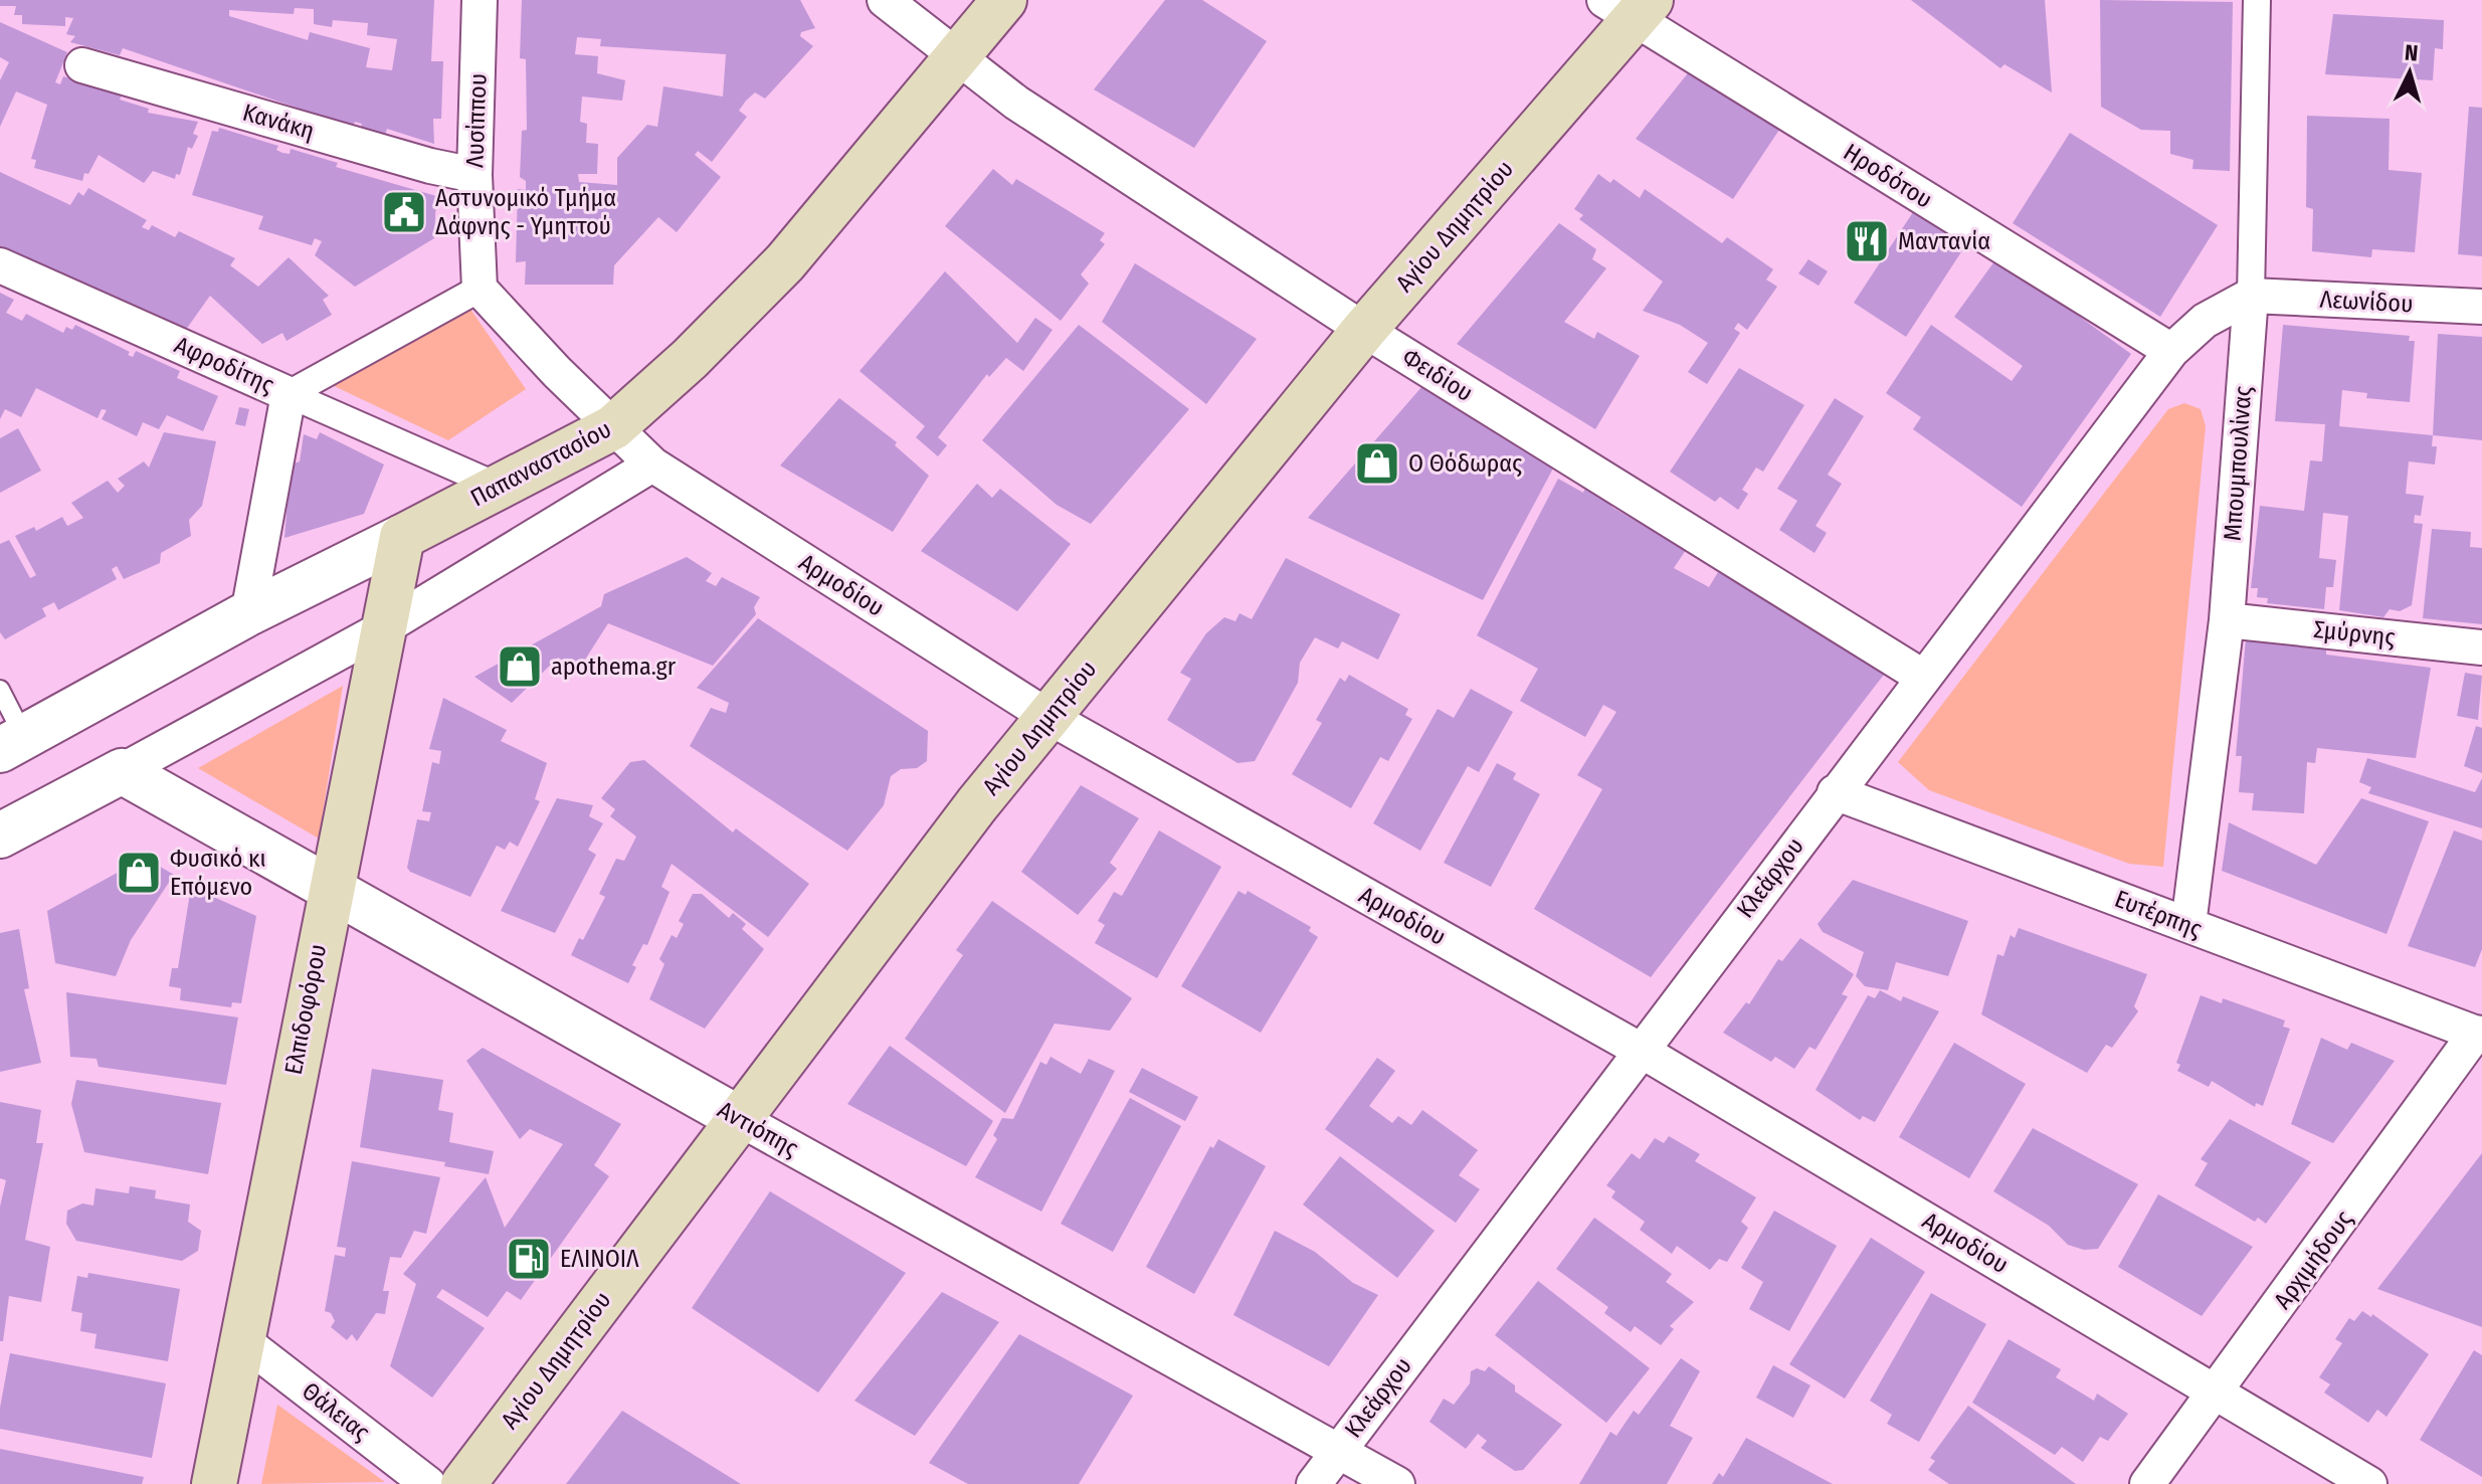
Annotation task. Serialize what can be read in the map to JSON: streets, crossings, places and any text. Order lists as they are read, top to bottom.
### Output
{
  "streets": {
    "main road": ["Αγίου Δημητρίου", "Παπαναστασίου", "Ελπιδοφόρου"],
    "street": [
      "Λυσίππου",
      "Κανάκη",
      "Ηροδότου",
      "Λεωνίδου",
      "Αφροδίτης",
      "Φειδίου",
      "Μπουμπουλίνας",
      "Αρμοδίου",
      "Σμύρνης",
      "Κλεάρχου",
      "Ευτέρπης",
      "Αντιόπης",
      "Αρχιμήδους",
      "Θάλειας"
    ]
  },
  "crossings": [
    ["Λυσίππου", "Κανάκη"],
    ["Λυσίππου", "Αρμοδίου"],
    ["Ηροδότου", "Αγίου Δημητρίου"],
    ["Ηροδότου", "Κλεάρχου"],
    ["Αγίου Δημητρίου", "Φειδίου"],
    ["Αγίου Δημητρίου", "Αρμοδίου"],
    ["Αγίου Δημητρίου", "Αντιόπης"],
    ["Λεωνίδου", "Μπουμπουλίνας"],
    ["Λεωνίδου", "Κλεάρχου"],
    ["Αφροδίτης", "Παπαναστασίου"],
    ["Φειδίου", "Παπαναστασίου"],
    ["Φειδίου", "Κλεάρχου"],
    ["Παπαναστασίου", "Αρμοδίου"],
    ["Παπαναστασίου", "Ελπιδοφόρου"],
    ["Μπουμπουλίνας", "Σμύρνης"],
    ["Μπουμπουλίνας", "Κλεάρχου"],
    ["Μπουμπουλίνας", "Ευτέρπης"],
    ["Αρμοδίου", "Κλεάρχου"],
    ["Αρμοδίου", "Αρχιμήδους"],
    ["Κλεάρχου", "Ευτέρπης"],
    ["Κλεάρχου", "Αντιόπης"],
    ["Ευτέρπης", "Αρχιμήδους"],
    ["Ελπιδοφόρου", "Αντιόπης"],
    ["Ελπιδοφόρου", "Θάλειας"]
  ],
  "places": {
    "public building": ["Αστυνομικό Τμήμα Δάφνης - Υμηττού"],
    "restaurant": ["Μαντανία"],
    "shop": ["Ο Θόδωρας", "apothema.gr", "Φυσικό κι Επόμενο"],
    "fuel station": ["ΕΛΙΝΟΙΛ"]
  },
  "north": "top"
}
